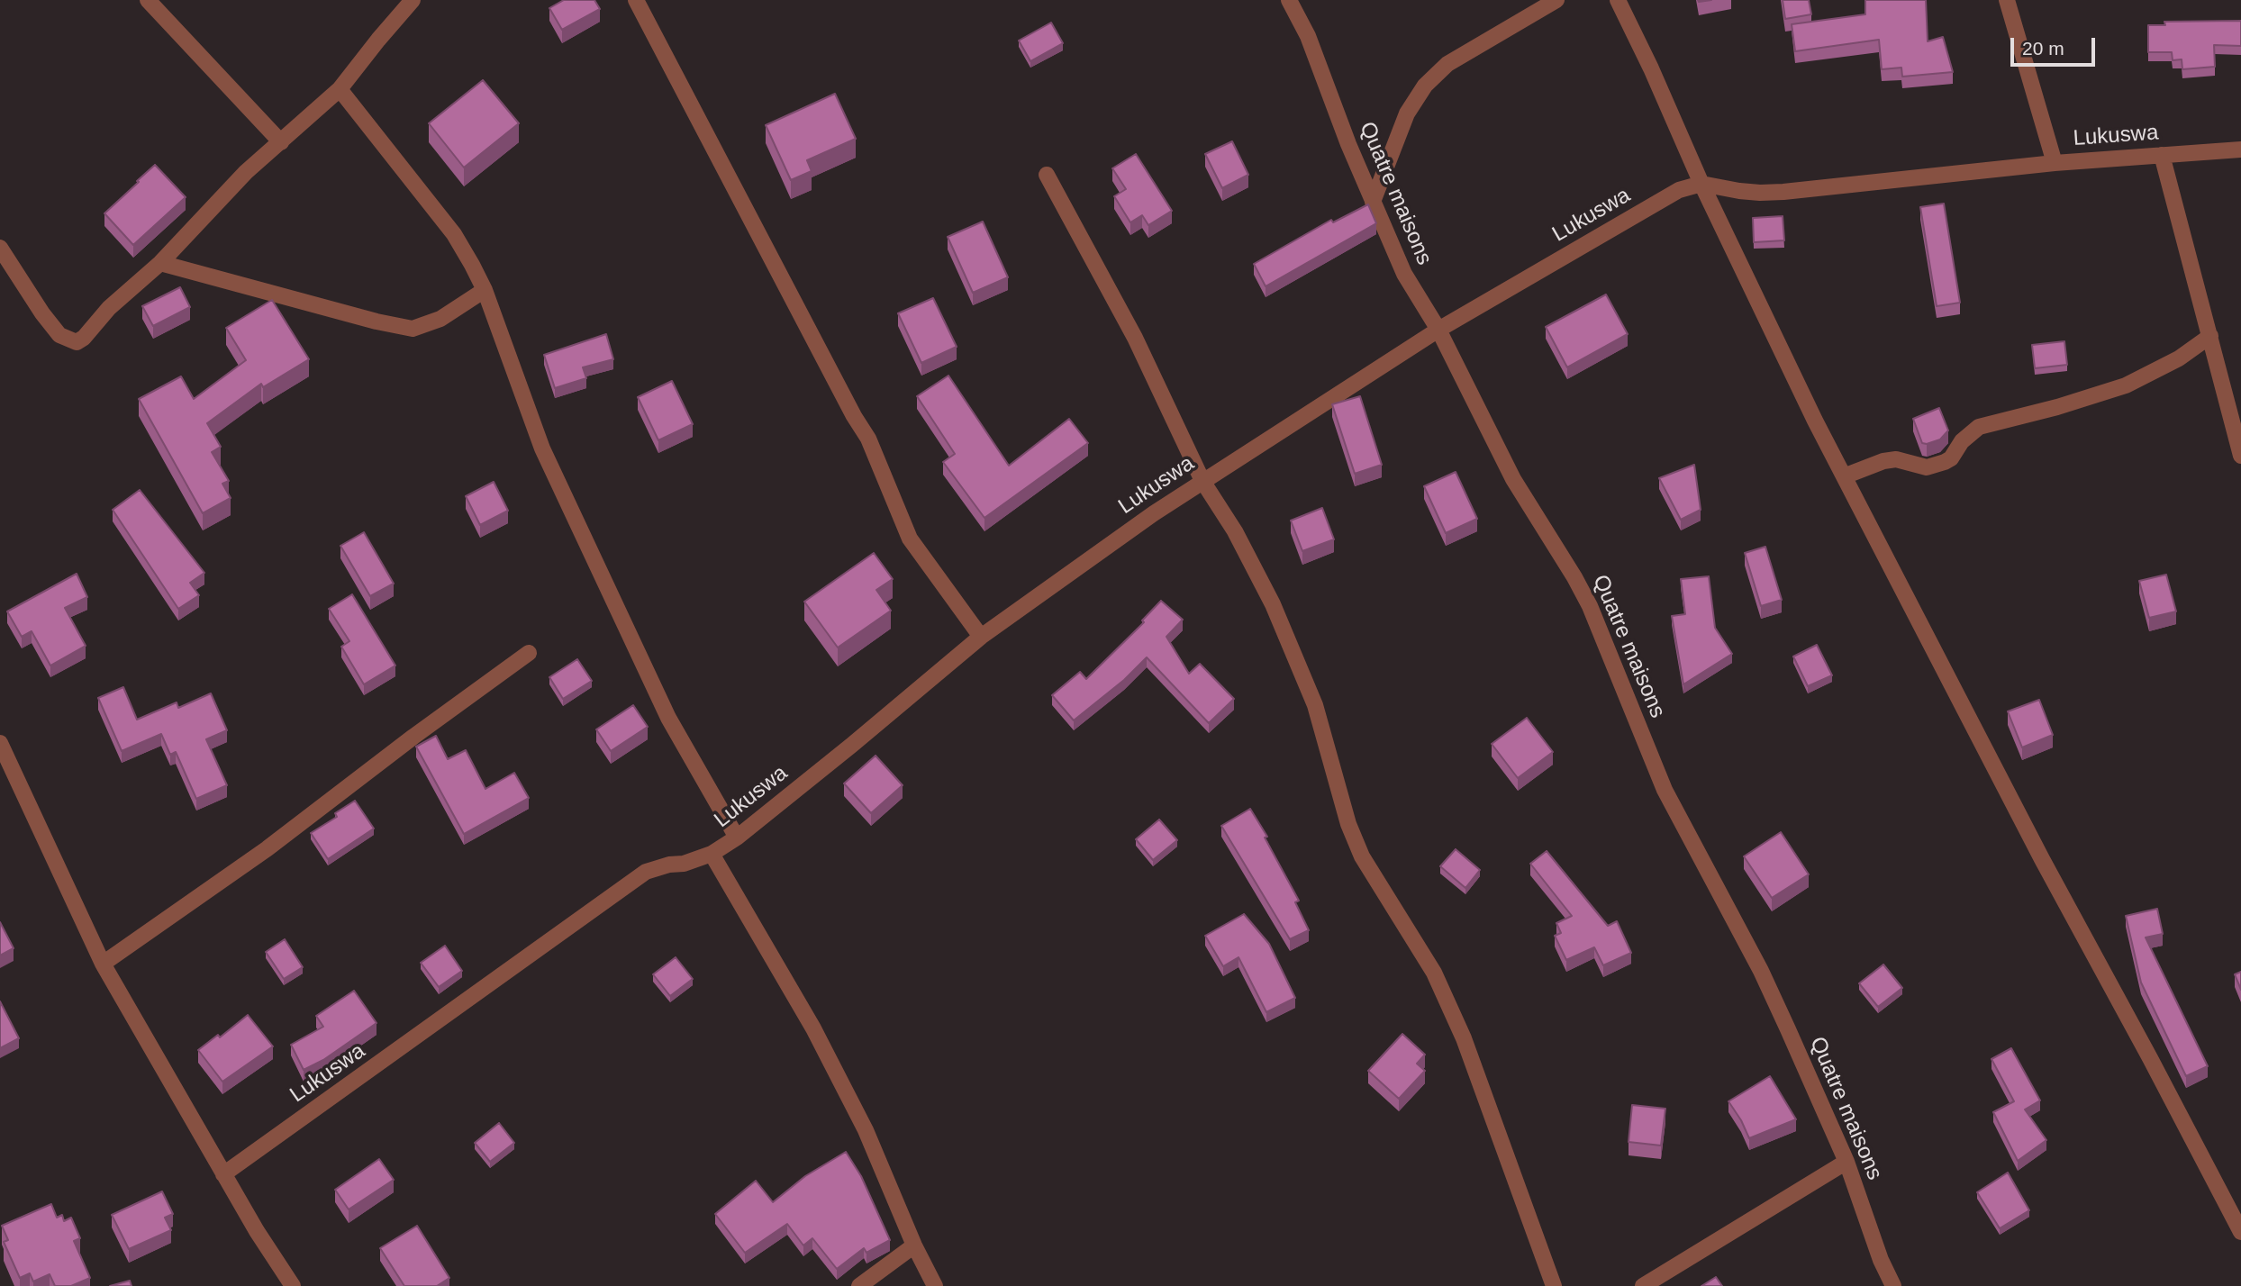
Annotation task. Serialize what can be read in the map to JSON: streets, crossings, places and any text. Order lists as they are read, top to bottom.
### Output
{
  "streets": {
    "street": ["Lukuswa", "Quatre maisons"]
  },
  "crossings": [
    ["Lukuswa", "Quatre maisons"]
  ],
  "scale_bar": "20 m"
}
